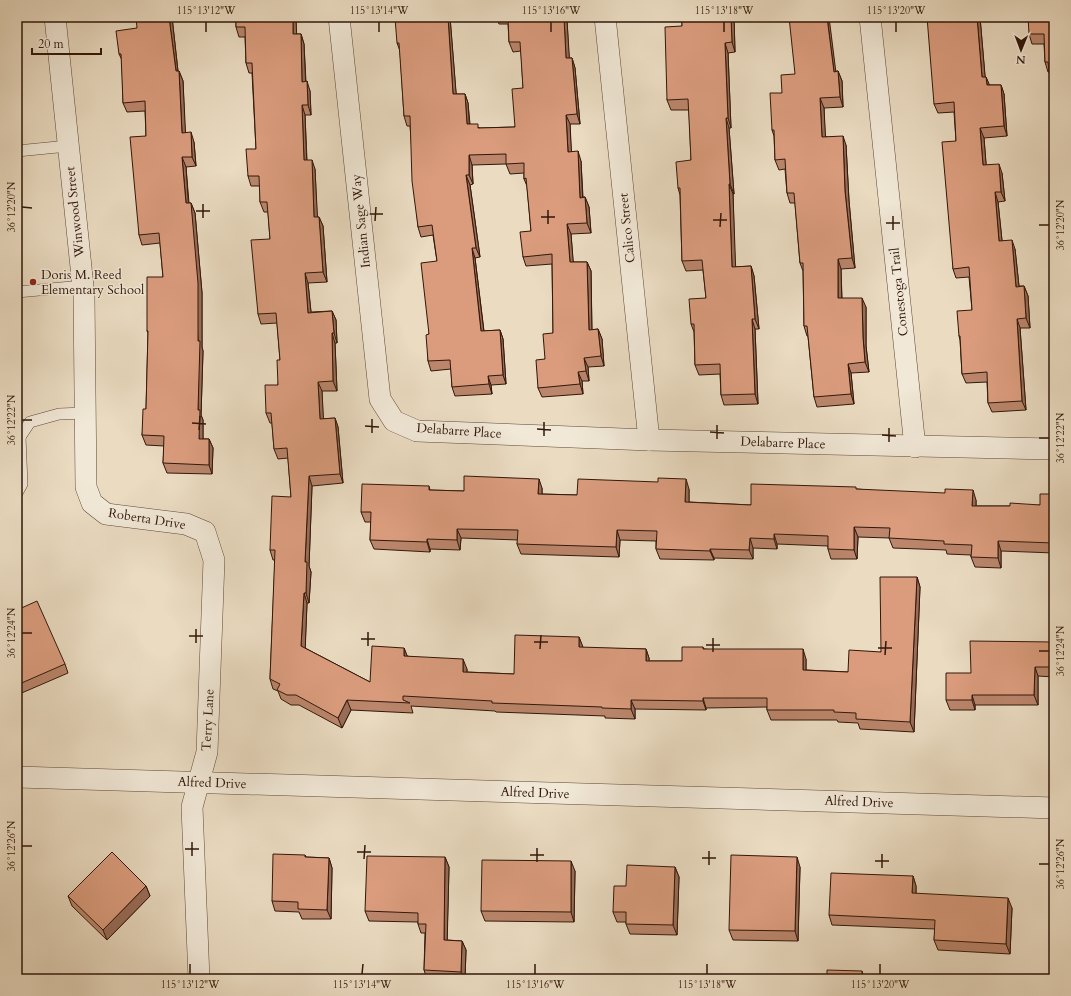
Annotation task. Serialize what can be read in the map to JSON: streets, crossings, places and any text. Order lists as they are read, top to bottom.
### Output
{
  "streets": {
    "street": [
      "Winwood Street",
      "Indian Sage Way",
      "Calico Street",
      "Conestoga Trail",
      "Delabarre Place",
      "Roberta Drive",
      "Terry Lane",
      "Alfred Drive"
    ]
  },
  "crossings": [
    ["Winwood Street", "Roberta Drive"],
    ["Indian Sage Way", "Delabarre Place"],
    ["Calico Street", "Delabarre Place"],
    ["Conestoga Trail", "Delabarre Place"],
    ["Roberta Drive", "Terry Lane"],
    ["Terry Lane", "Alfred Drive"]
  ],
  "places": ["Doris M. Reed Elementary School"],
  "scale_bar": "20 m",
  "north": "bottom",
  "coordinates": [
    "115°13'12\"W",
    "115°13'14\"W",
    "115°13'16\"W",
    "115°13'18\"W",
    "115°13'20\"W",
    "36°12'20\"N",
    "36°12'22\"N",
    "36°12'24\"N",
    "36°12'26\"N"
  ]
}
